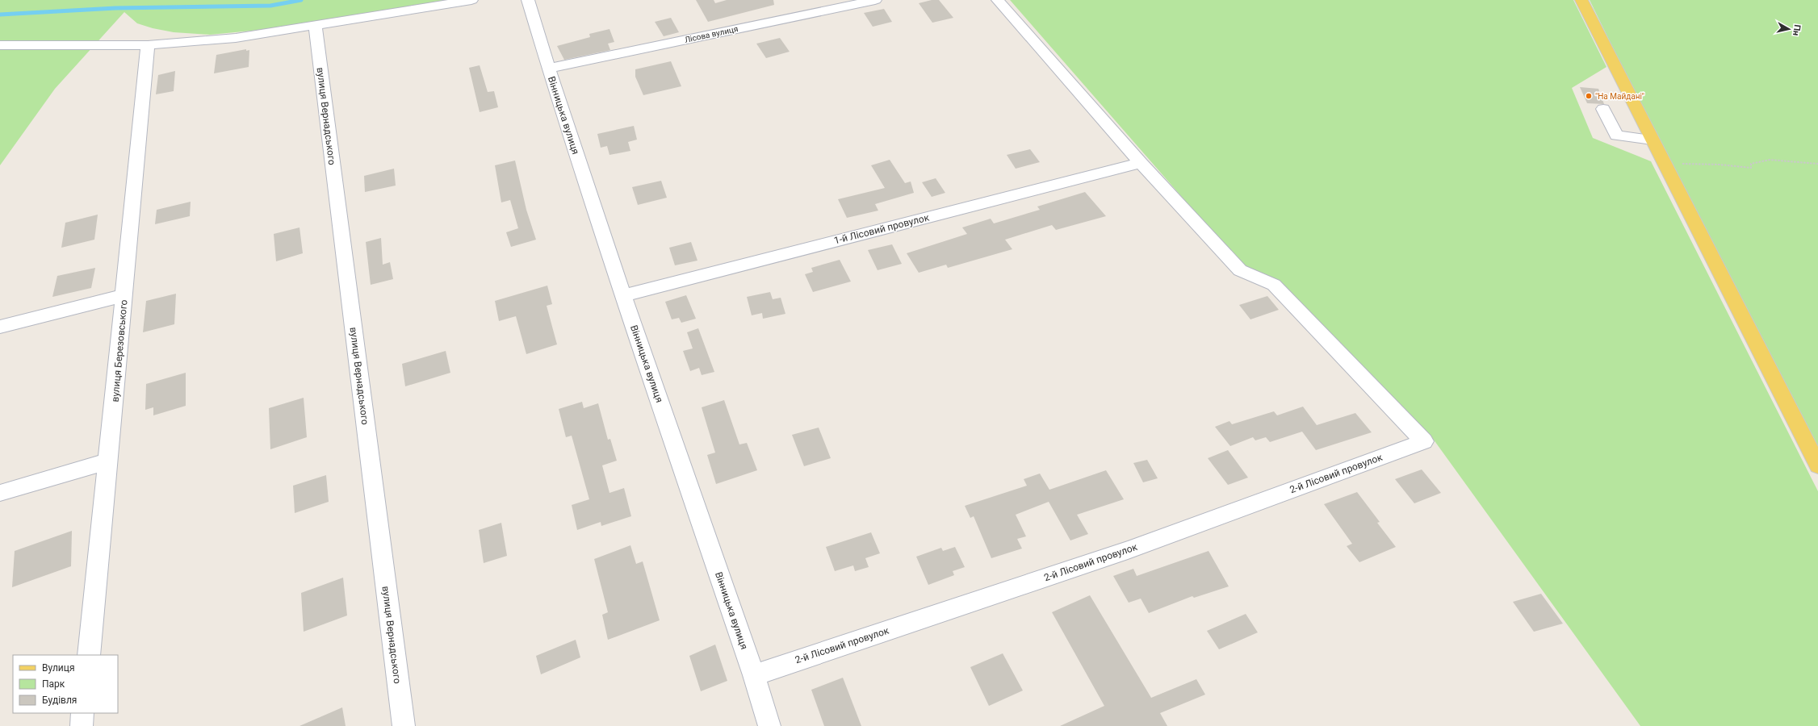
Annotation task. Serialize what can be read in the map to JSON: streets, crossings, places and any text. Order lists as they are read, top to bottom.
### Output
{
  "streets": {
    "street": [
      "Лісова вулиця",
      "Вінницька вулиця",
      "вулиця Вернадського",
      "1-й Лісовий провулок",
      "вулиця Березовського",
      "2-й Лісовий провулок"
    ]
  },
  "crossings": [
    ["Лісова вулиця", "Вінницька вулиця"],
    ["Вінницька вулиця", "1-й Лісовий провулок"],
    ["Вінницька вулиця", "2-й Лісовий провулок"],
    ["1-й Лісовий провулок", "2-й Лісовий провулок"]
  ],
  "places": ["\"На Майдані\""],
  "legend": ["Вулиця", "Парк", "Будівля"],
  "north": "right"
}
